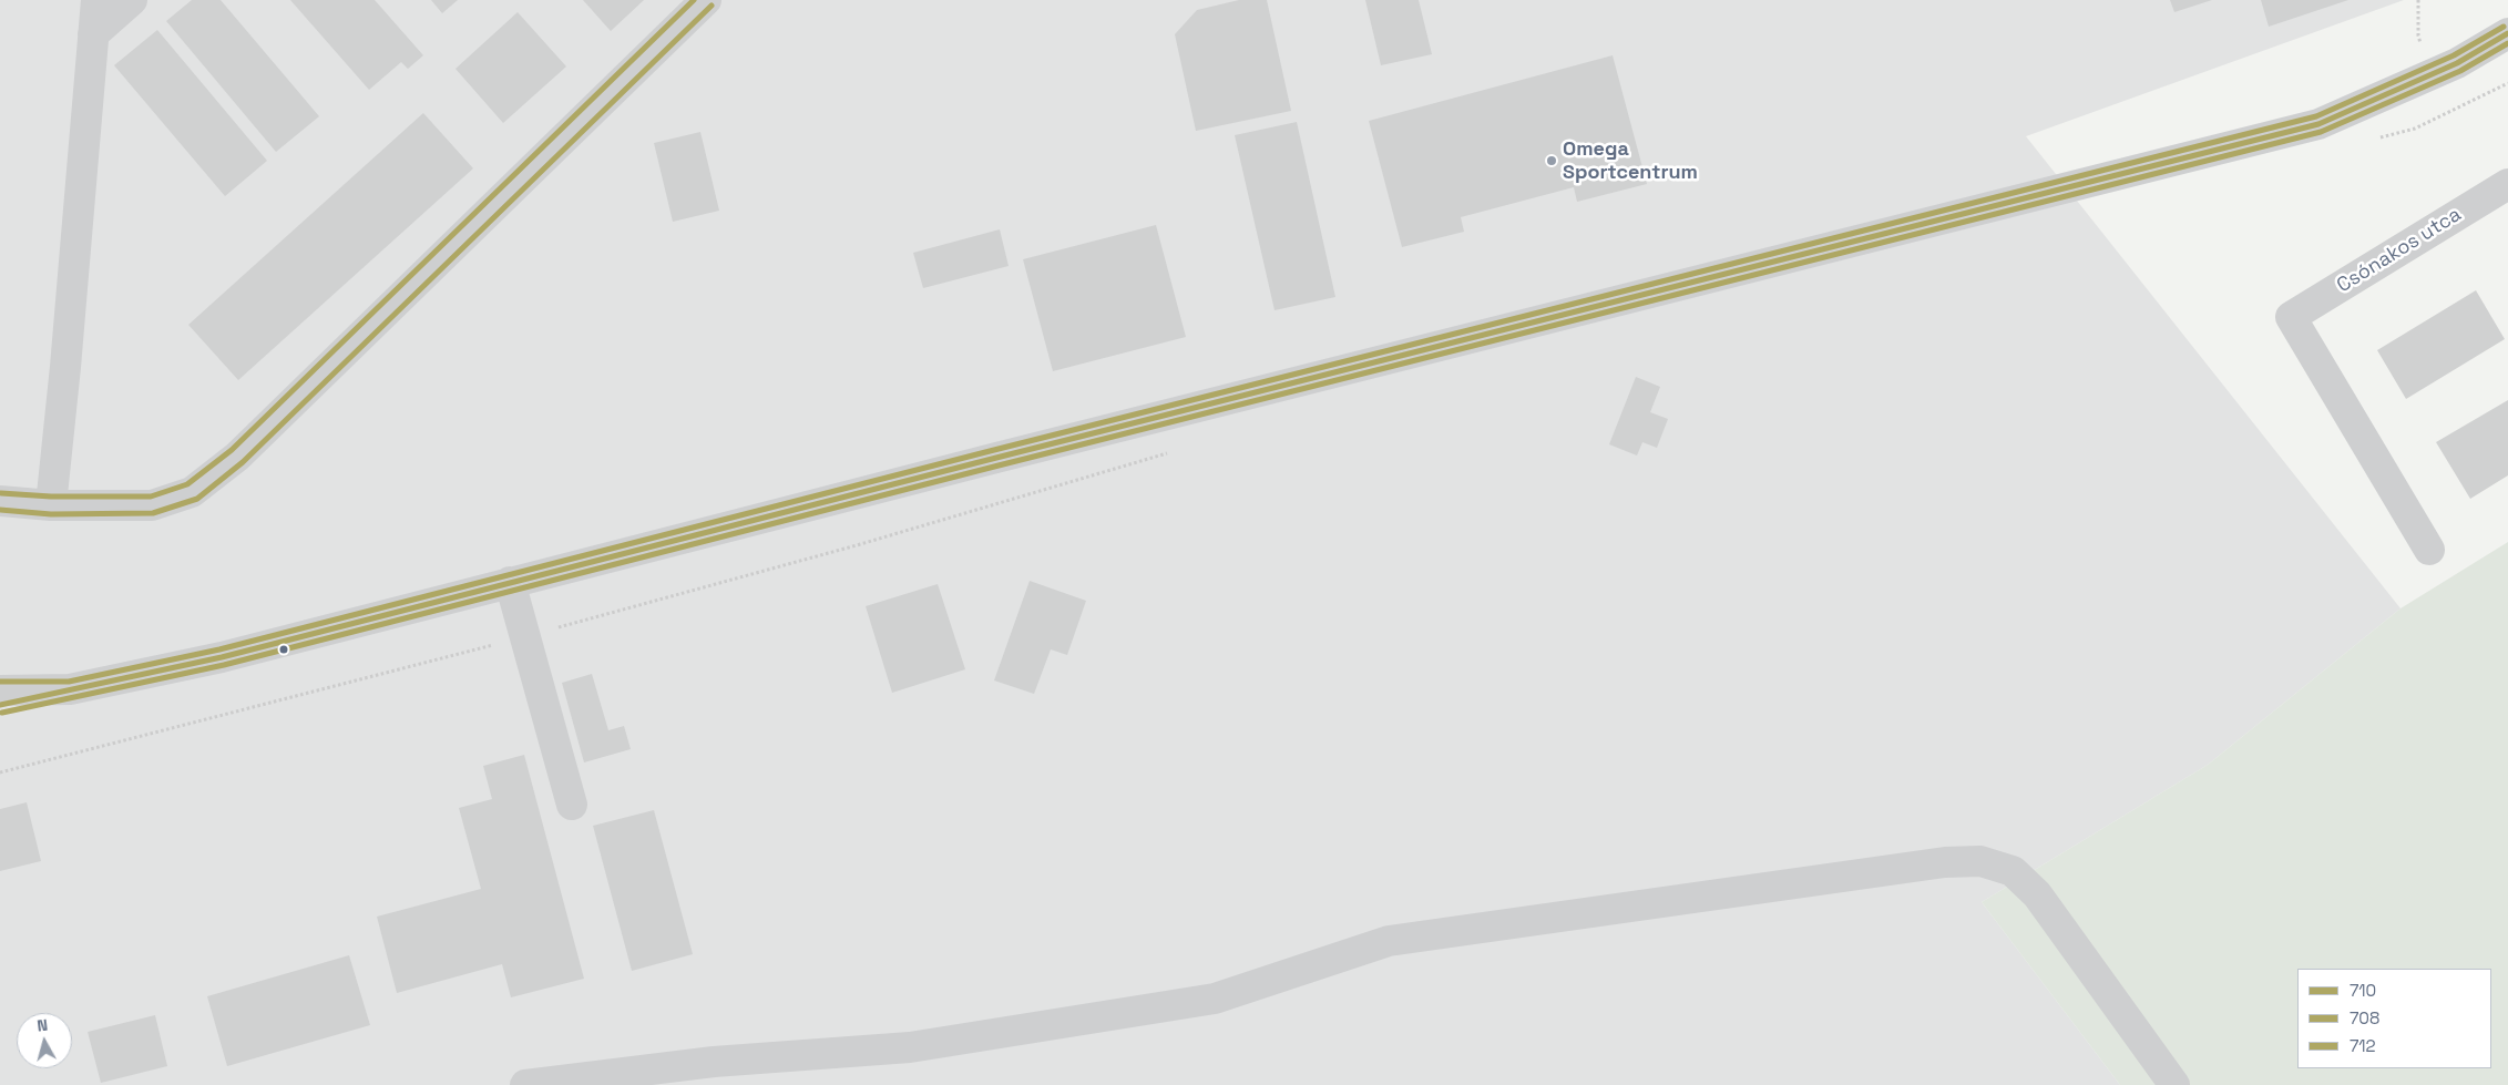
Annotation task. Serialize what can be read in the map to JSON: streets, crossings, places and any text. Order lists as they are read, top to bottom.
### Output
{
  "streets": {
    "street": ["Csónakos utca"]
  },
  "places": ["Omega Sportcentrum"],
  "lines": ["transit line 712", "transit line 708", "transit line 710"],
  "legend": ["710", "708", "712"],
  "north": "top"
}
